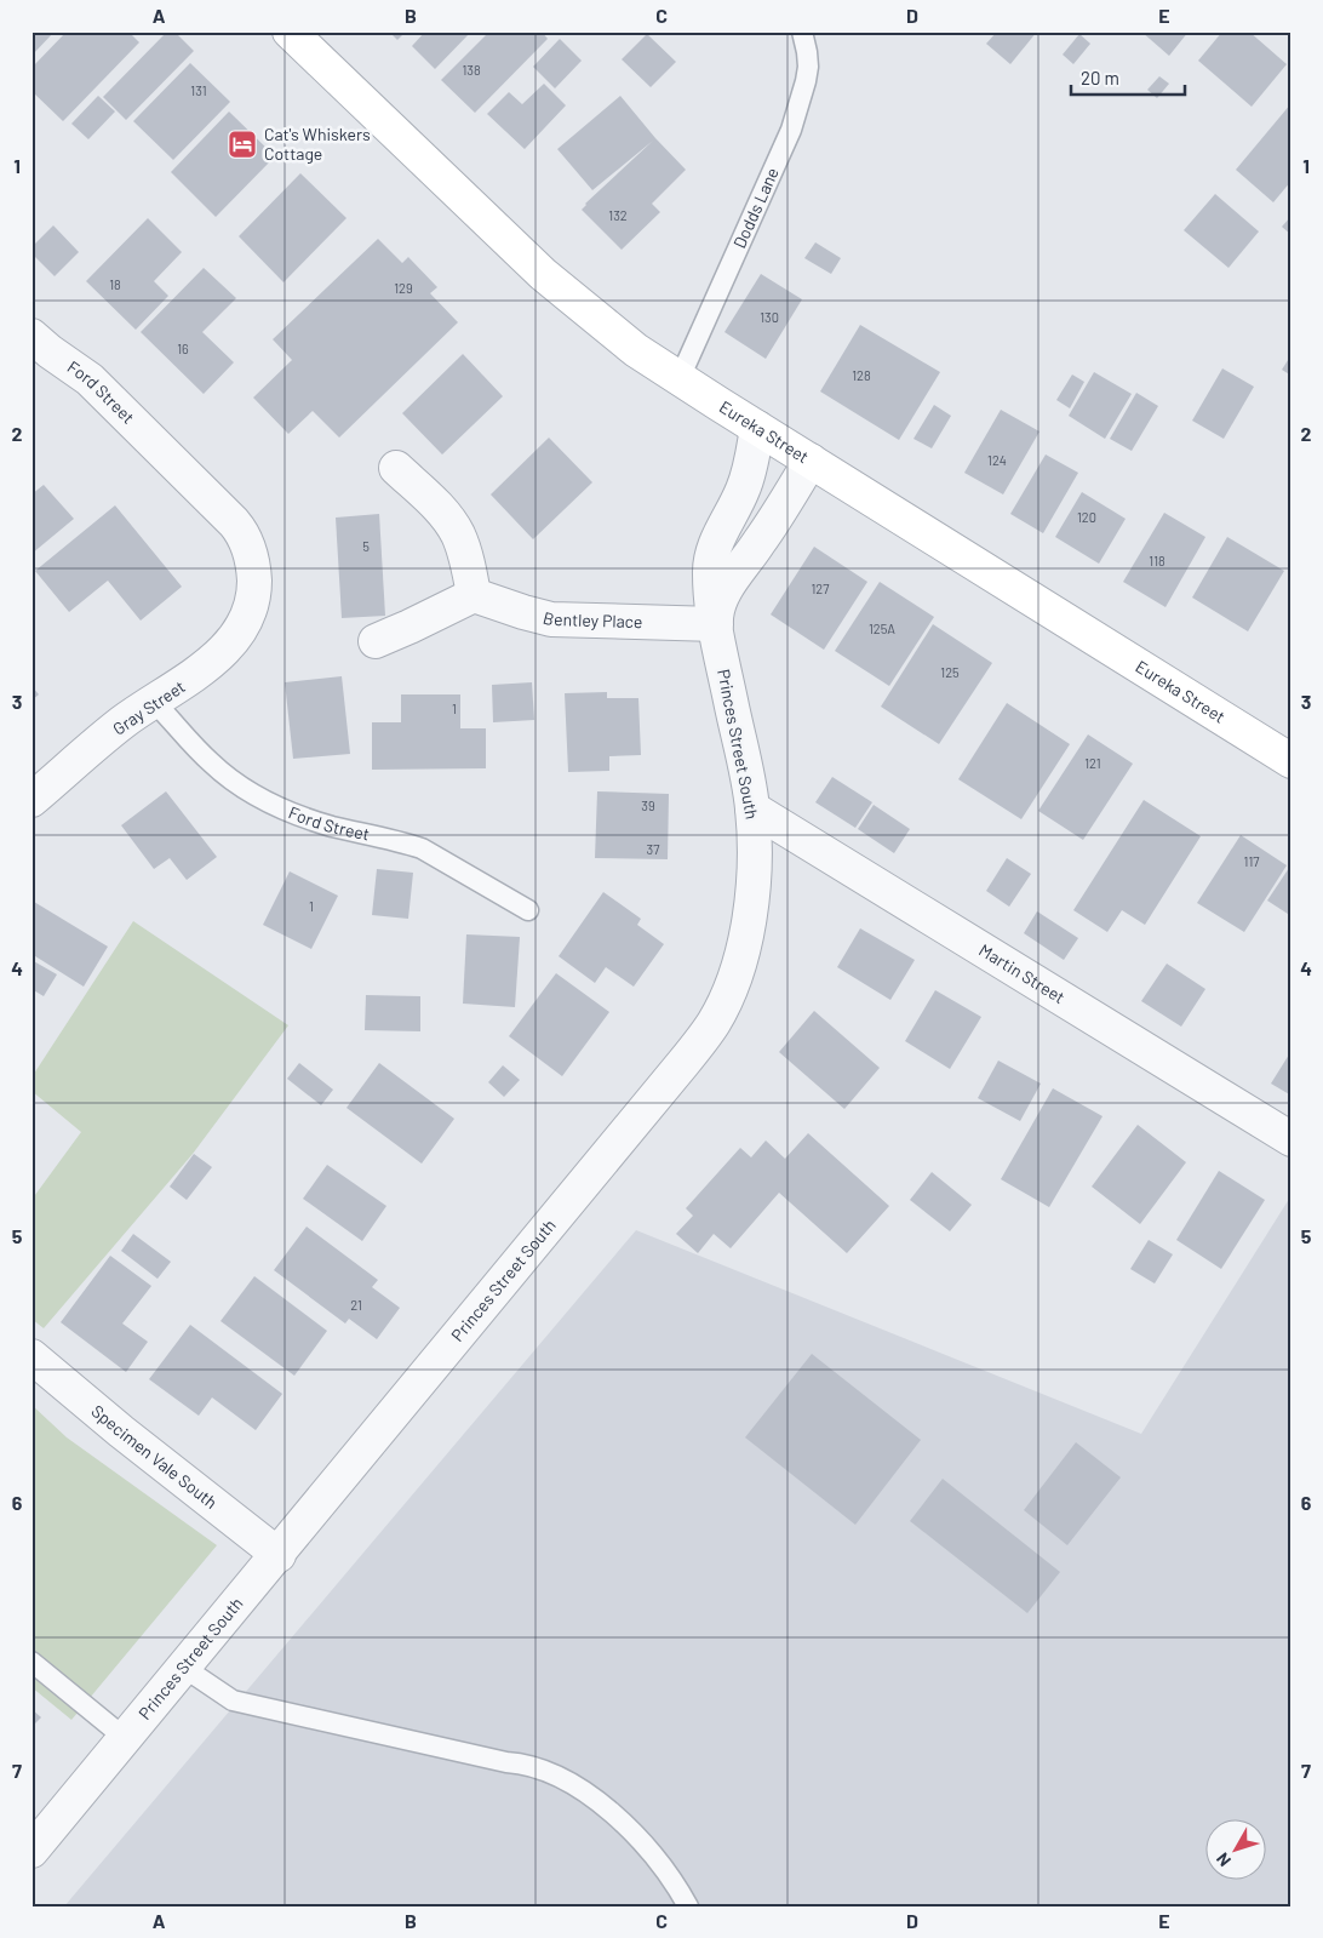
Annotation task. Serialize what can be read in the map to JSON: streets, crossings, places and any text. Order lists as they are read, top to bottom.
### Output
{
  "streets": {
    "street": [
      "Ford Street",
      "Eureka Street",
      "Bentley Place",
      "Gray Street",
      "Princes Street South",
      "Martin Street",
      "Specimen Vale South"
    ],
    "lane": ["Dodds Lane"]
  },
  "crossings": [
    ["Dodds Lane", "Eureka Street"],
    ["Ford Street", "Gray Street"],
    ["Eureka Street", "Princes Street South"],
    ["Bentley Place", "Princes Street South"],
    ["Princes Street South", "Martin Street"],
    ["Princes Street South", "Specimen Vale South"]
  ],
  "places": {
    "hotel": ["Cat's Whiskers Cottage"]
  },
  "house_numbers": [
    "138",
    "131",
    "132",
    "18",
    "129",
    "130",
    "16",
    "128",
    "124",
    "120",
    "5",
    "118",
    "127",
    "125A",
    "125",
    "1",
    "121",
    "39",
    "37",
    "117",
    "1",
    "21"
  ],
  "scale_bar": "20 m",
  "north": "bottom left",
  "grid": {
    "columns": [
      "A",
      "B",
      "C",
      "D",
      "E"
    ],
    "rows": [
      "1",
      "2",
      "3",
      "4",
      "5",
      "6",
      "7"
    ]
  }
}
